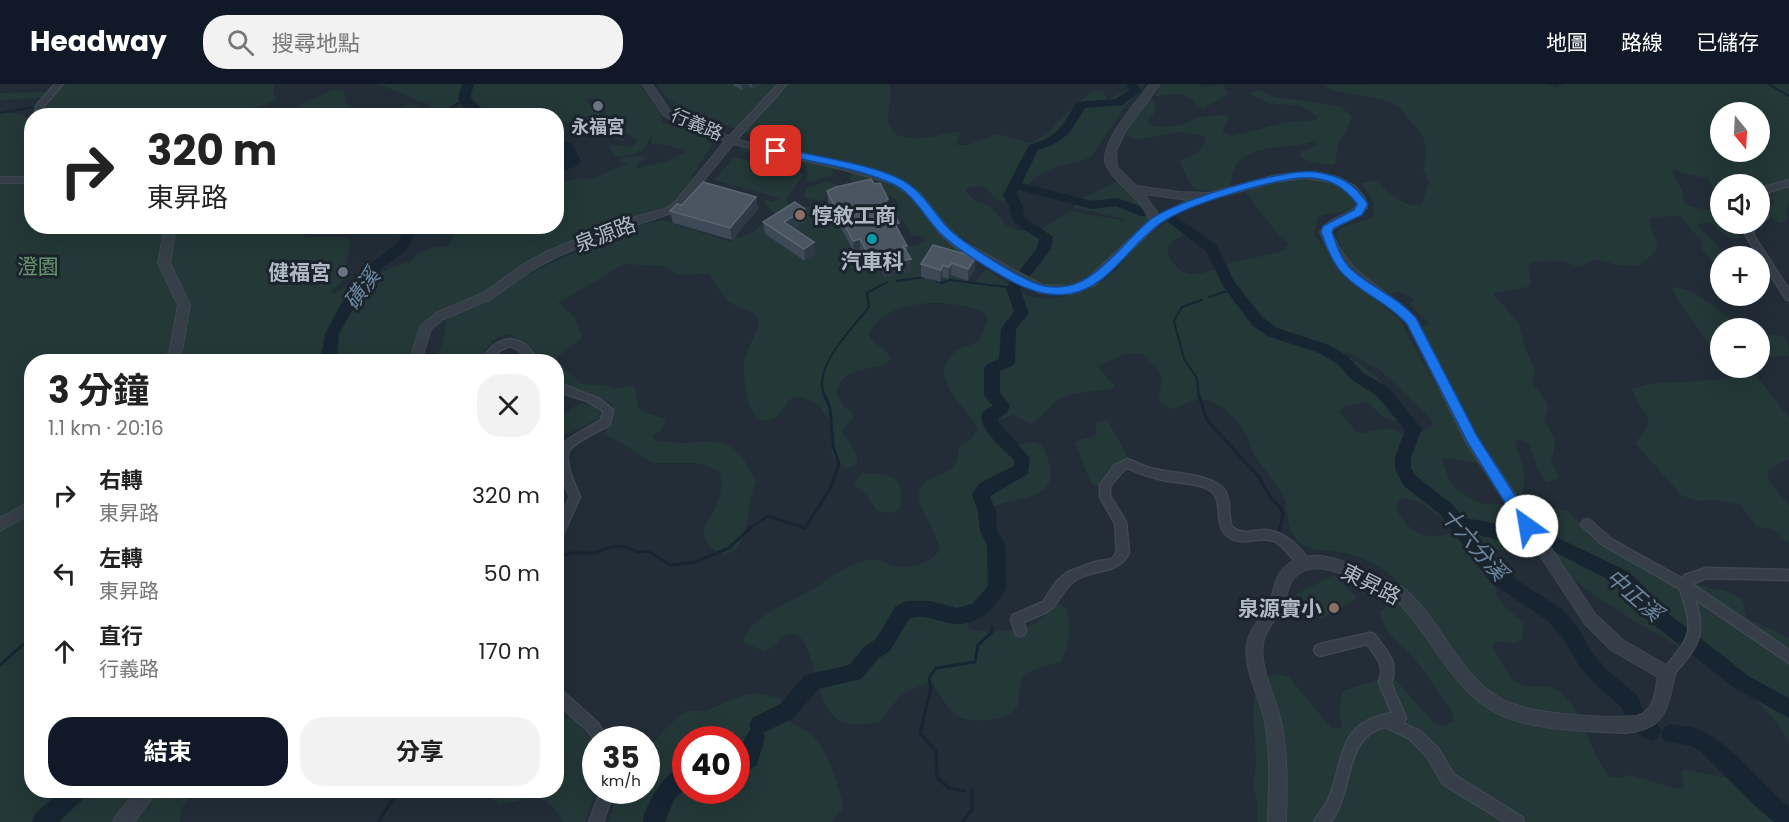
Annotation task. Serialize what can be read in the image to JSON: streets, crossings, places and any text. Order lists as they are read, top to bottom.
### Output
{
  "streets": {
    "street": ["行義路", "泉源路", "東昇路"]
  },
  "crossings": [
    ["行義路", "泉源路"]
  ],
  "water": ["磺溪", "十六分溪", "中正溪"],
  "parks": ["澄園"],
  "places": [
    "永福宮",
    "惇敘工商",
    "汽車科",
    "健福宮",
    "泉源實小"
  ],
  "north": "bottom",
  "page": {
    "header": "Headway",
    "search": "搜尋地點",
    "nav": ["地圖", "路線", "已儲存"],
    "map_buttons": ["+", "−"],
    "turn": ["320 m", "東昇路"],
    "heading": ["3 分鐘", "1.1 km · 20:16"],
    "list": [
      {
        "name": "右轉",
        "note": "東昇路",
        "value": "320 m"
      },
      {
        "name": "左轉",
        "note": "東昇路",
        "value": "50 m"
      },
      {
        "name": "直行",
        "note": "行義路",
        "value": "170 m"
      }
    ],
    "buttons": ["結束", "分享"],
    "speed": "35 km/h",
    "limit": "40"
  }
}
